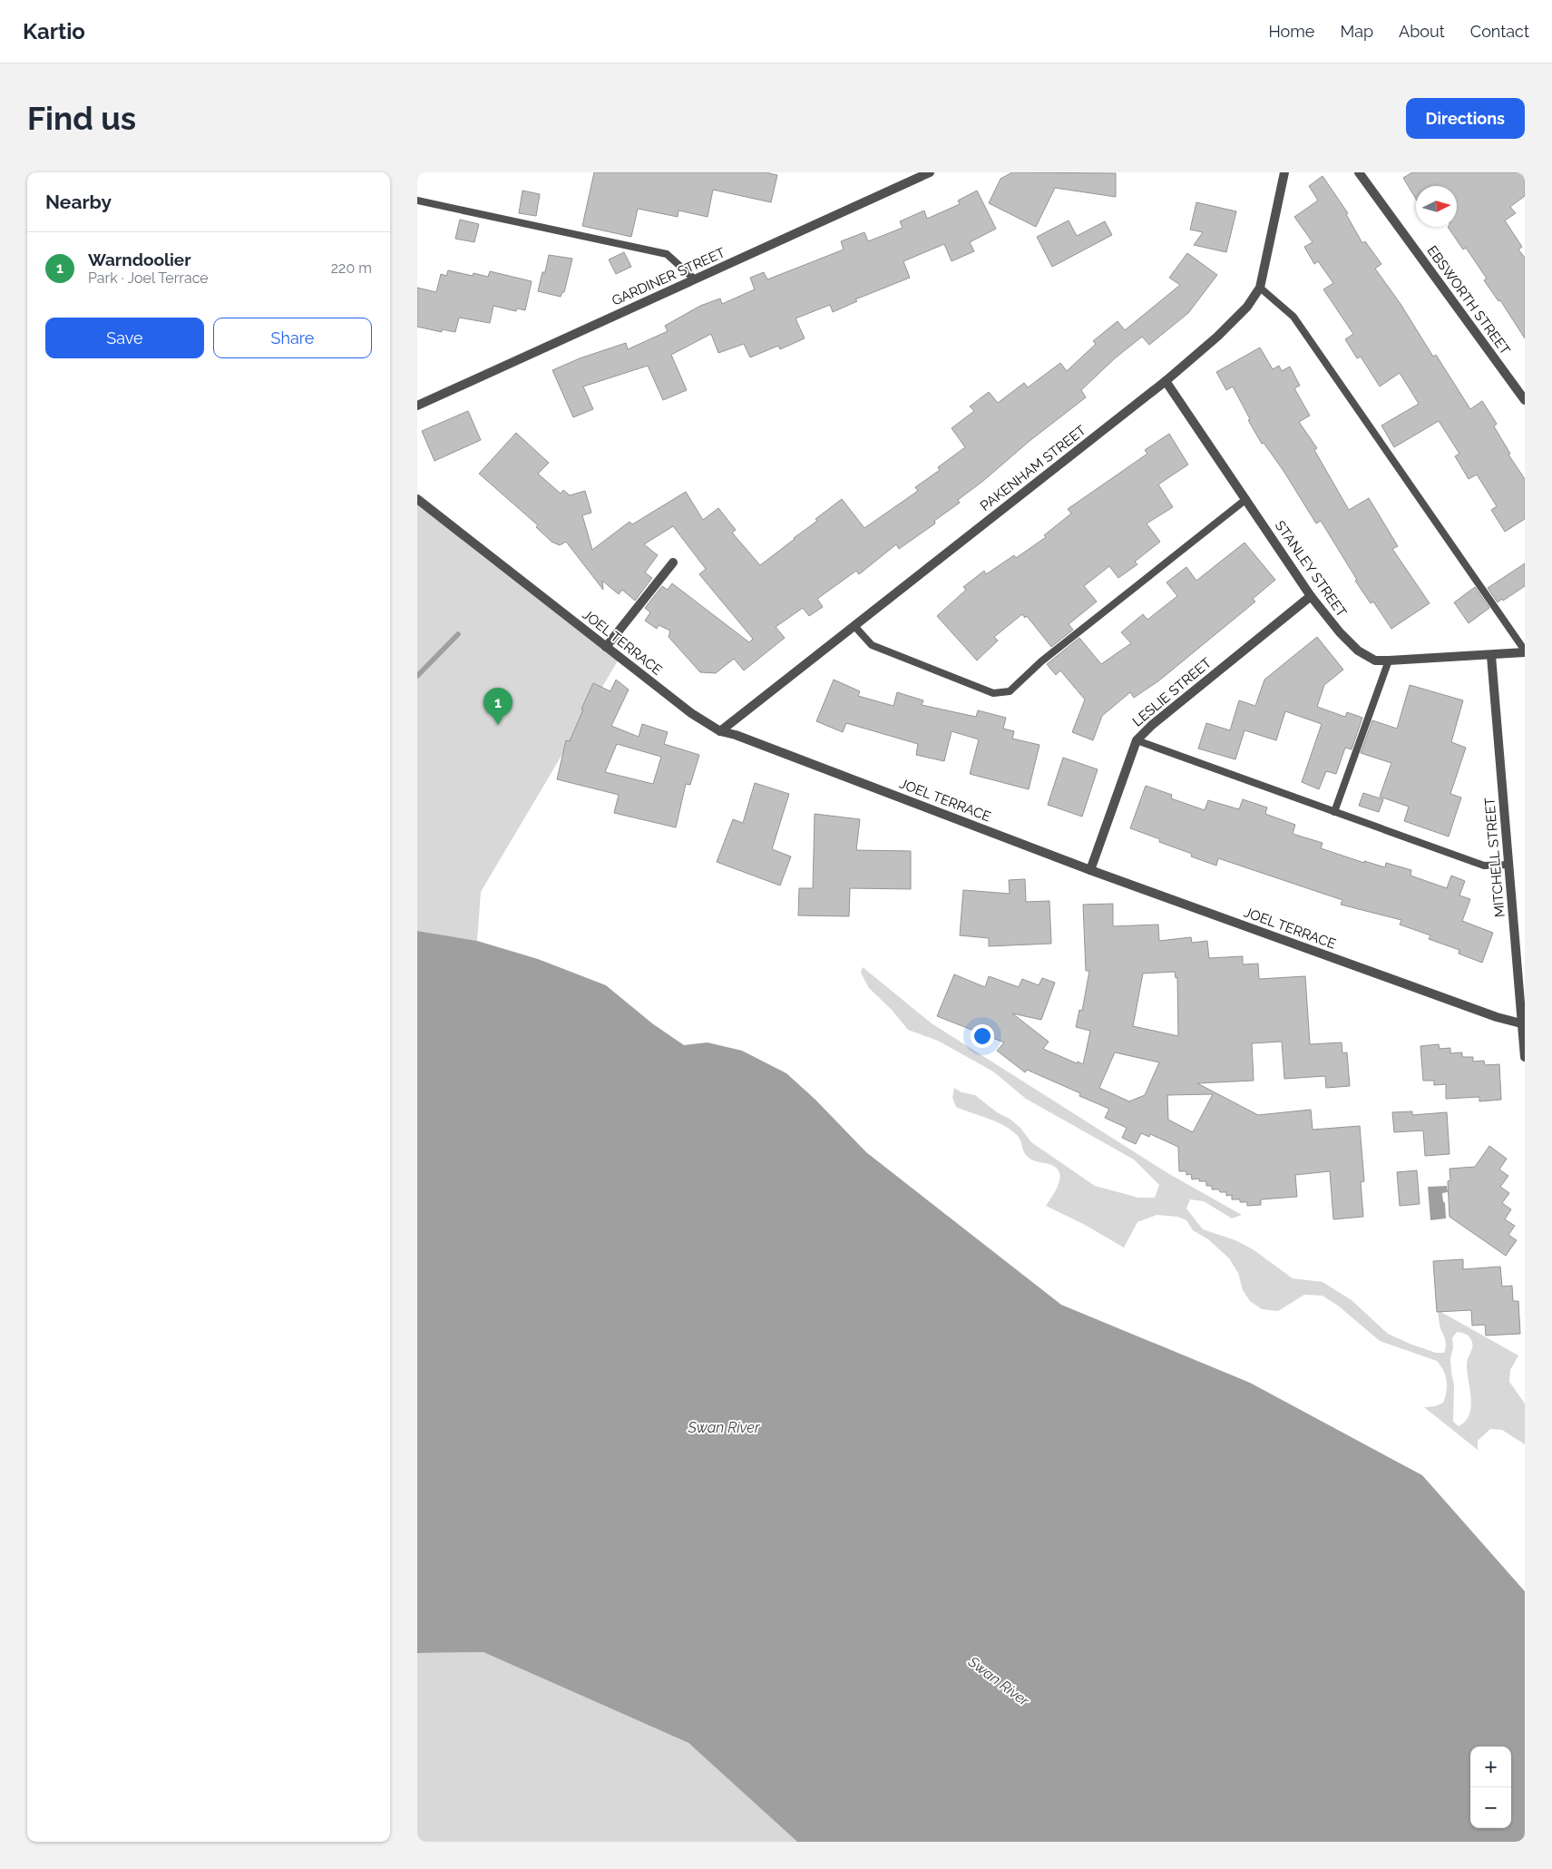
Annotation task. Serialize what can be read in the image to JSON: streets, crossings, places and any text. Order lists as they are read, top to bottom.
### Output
{
  "streets": {
    "street": [
      "GARDINER STREET",
      "EBSWORTH STREET",
      "PAKENHAM STREET",
      "STANLEY STREET",
      "JOEL TERRACE",
      "LESLIE STREET",
      "MITCHELL STREET"
    ]
  },
  "crossings": [
    ["PAKENHAM STREET", "STANLEY STREET"],
    ["PAKENHAM STREET", "JOEL TERRACE"],
    ["STANLEY STREET", "LESLIE STREET"],
    ["STANLEY STREET", "MITCHELL STREET"],
    ["JOEL TERRACE", "LESLIE STREET"],
    ["JOEL TERRACE", "MITCHELL STREET"]
  ],
  "water": ["Swan River"],
  "north": "right",
  "page": {
    "header": "Kartio",
    "nav": [
      "Home",
      "Map",
      "About",
      "Contact"
    ],
    "buttons": [
      "Directions",
      ["Save", "Share"]
    ],
    "title": "Find us",
    "heading": "Nearby",
    "list": [
      {
        "mark": "1",
        "name": "Warndoolier",
        "note": "Park · Joel Terrace",
        "value": "220 m"
      }
    ],
    "pins": "1",
    "map_buttons": ["+", "−"]
  }
}
